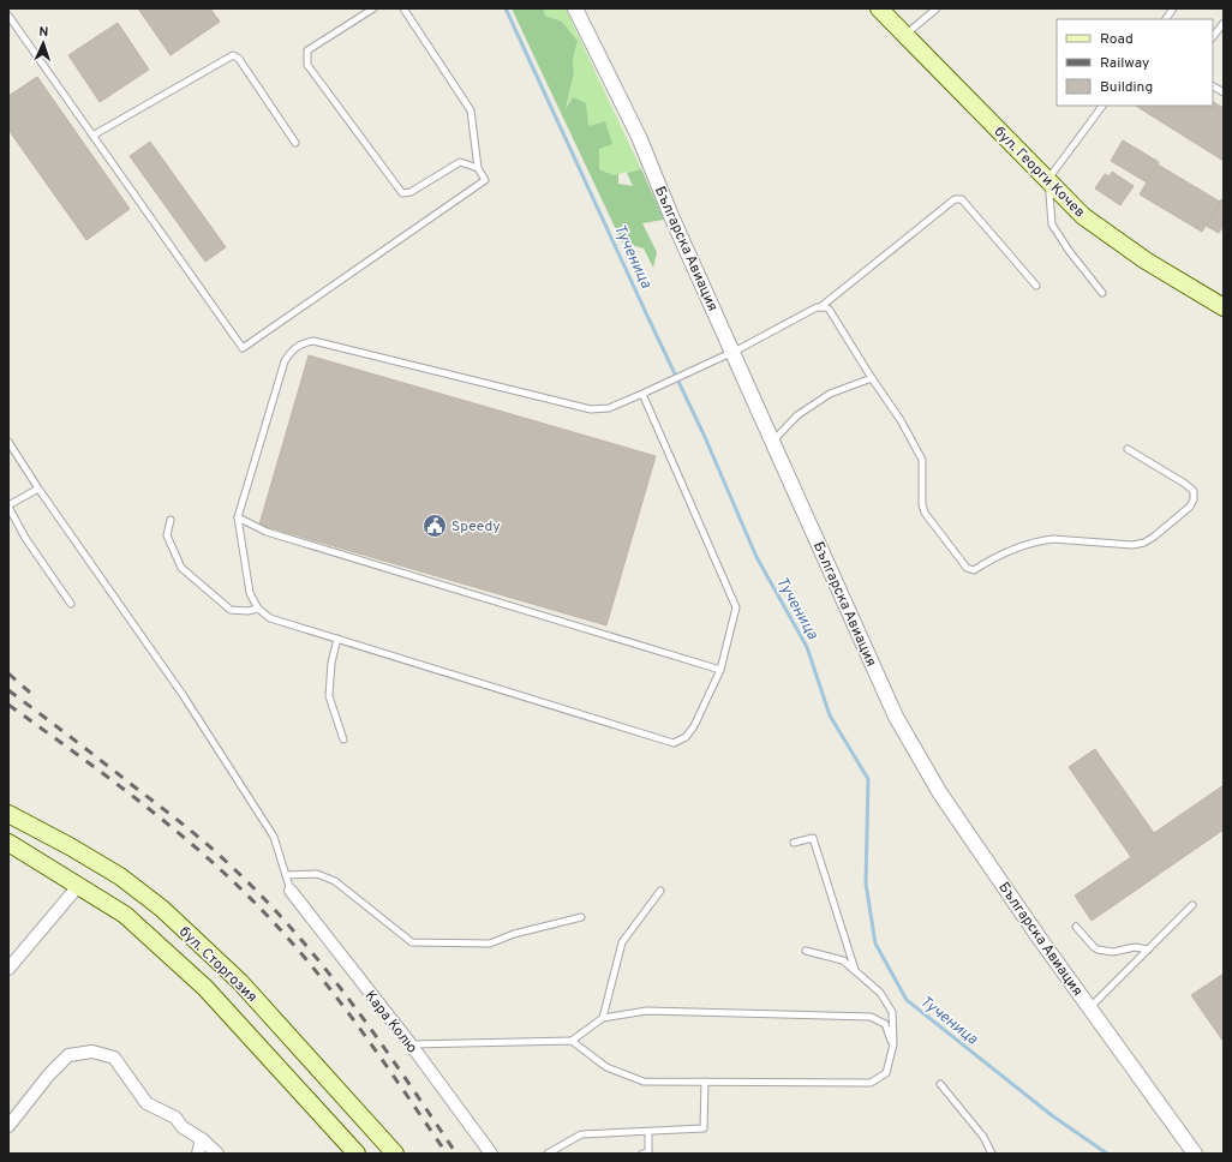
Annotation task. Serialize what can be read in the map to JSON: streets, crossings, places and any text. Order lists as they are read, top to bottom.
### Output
{
  "streets": {
    "main road": ["бул. Георги Кочев", "бул. Сторгозия"],
    "street": ["Българска Авиация", "Кара Колю"]
  },
  "water": ["Тученица"],
  "places": {
    "public building": ["Speedy"]
  },
  "legend": ["Road", "Railway", "Building"],
  "north": "top"
}
